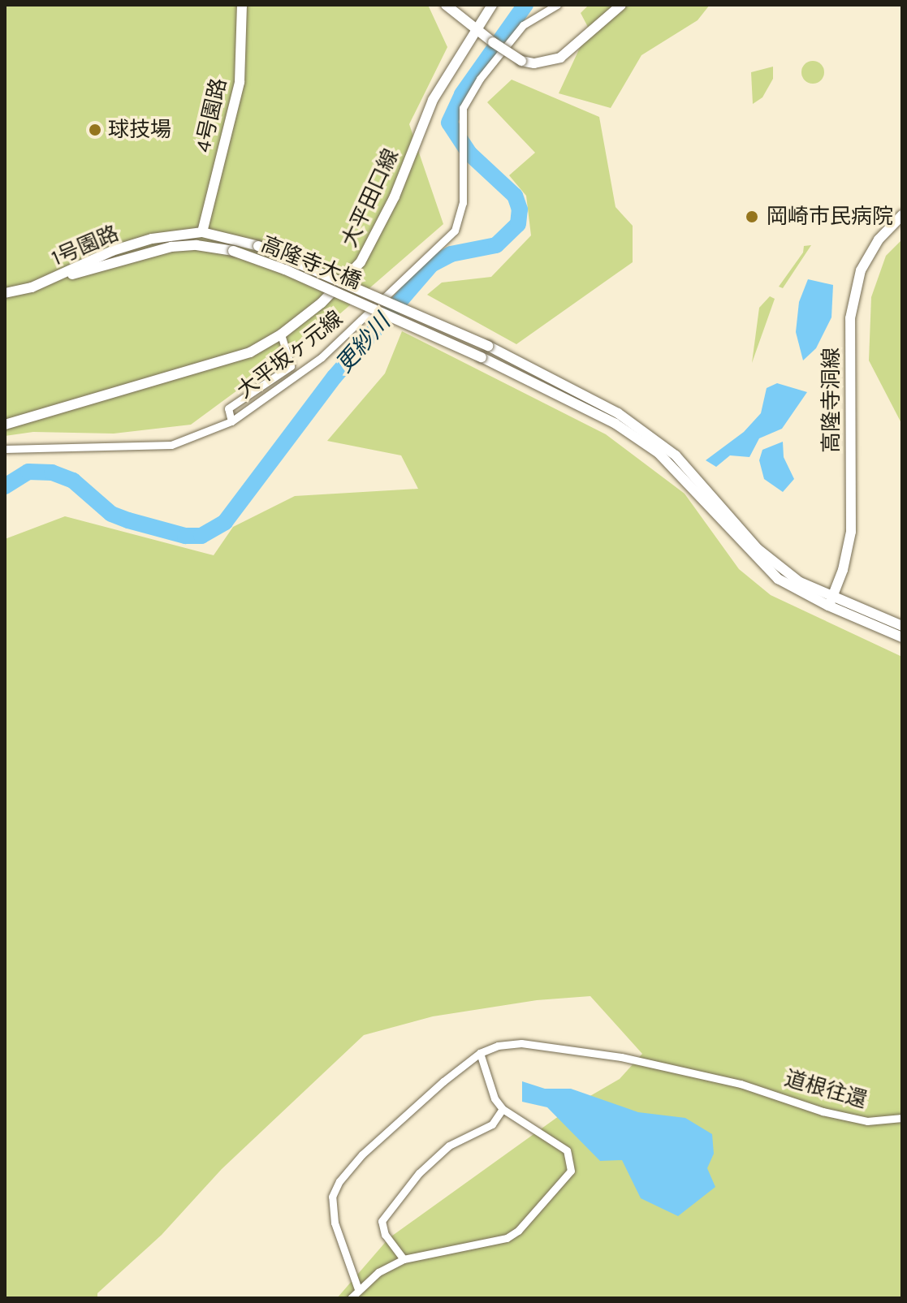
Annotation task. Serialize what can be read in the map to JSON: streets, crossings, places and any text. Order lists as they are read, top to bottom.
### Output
{
  "streets": {
    "street": [
      "4号園路",
      "大平田口線",
      "1号園路",
      "高隆寺大橋",
      "大平坂ヶ元線",
      "高隆寺洞線",
      "道根往還"
    ]
  },
  "crossings": [
    ["4号園路", "1号園路"],
    ["1号園路", "高隆寺大橋"],
    ["高隆寺大橋", "高隆寺洞線"]
  ],
  "water": ["更紗川"],
  "places": ["球技場", "岡崎市民病院"]
}
